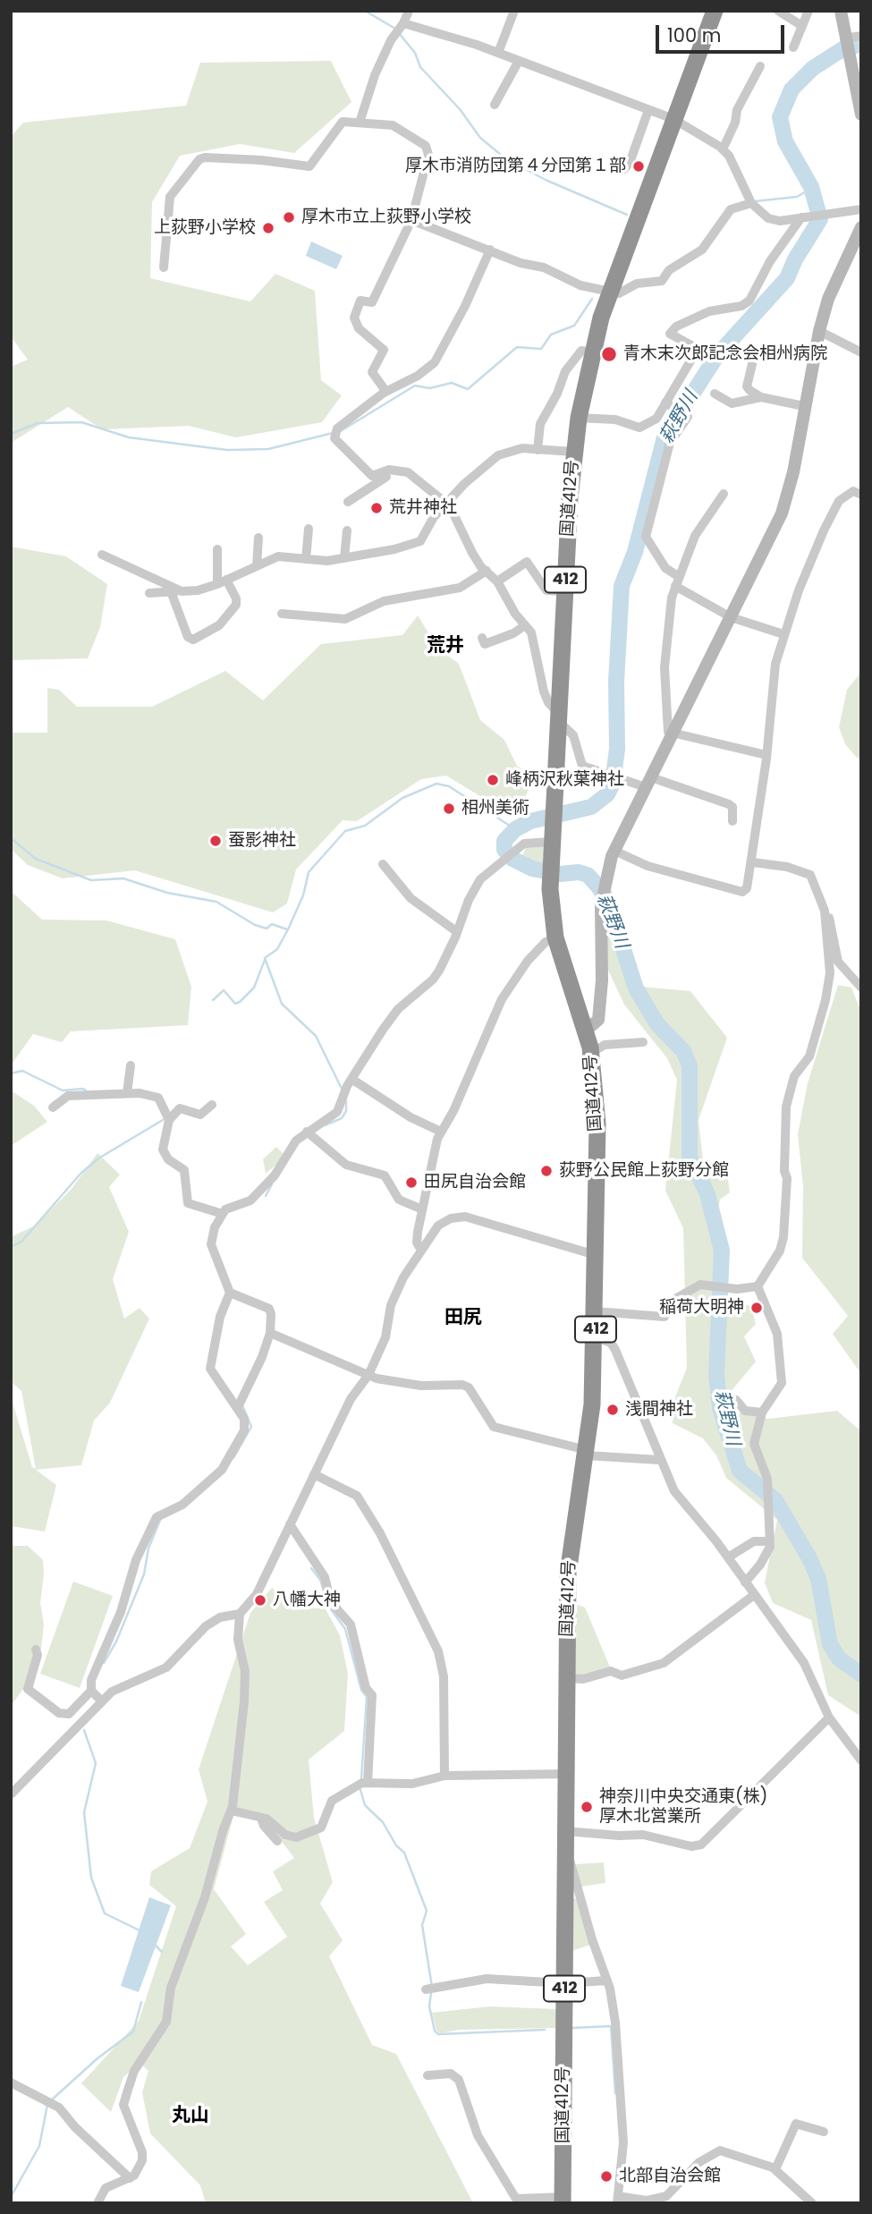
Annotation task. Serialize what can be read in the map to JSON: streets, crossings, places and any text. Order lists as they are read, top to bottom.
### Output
{
  "streets": {
    "highway": ["国道412号", "412"]
  },
  "districts": ["荒井", "田尻", "丸山"],
  "water": ["萩野川"],
  "places": [
    "厚木市消防団第４分団第１部",
    "厚木市立上荻野小学校",
    "上荻野小学校",
    "青木末次郎記念会相州病院",
    "荒井神社",
    "峰柄沢秋葉神社",
    "相州美術",
    "蚕影神社",
    "荻野公民館上荻野分館",
    "田尻自治会館",
    "稲荷大明神",
    "浅間神社",
    "八幡大神",
    "神奈川中央交通東(株) 厚木北営業所",
    "北部自治会館"
  ],
  "scale_bar": "100 m"
}
